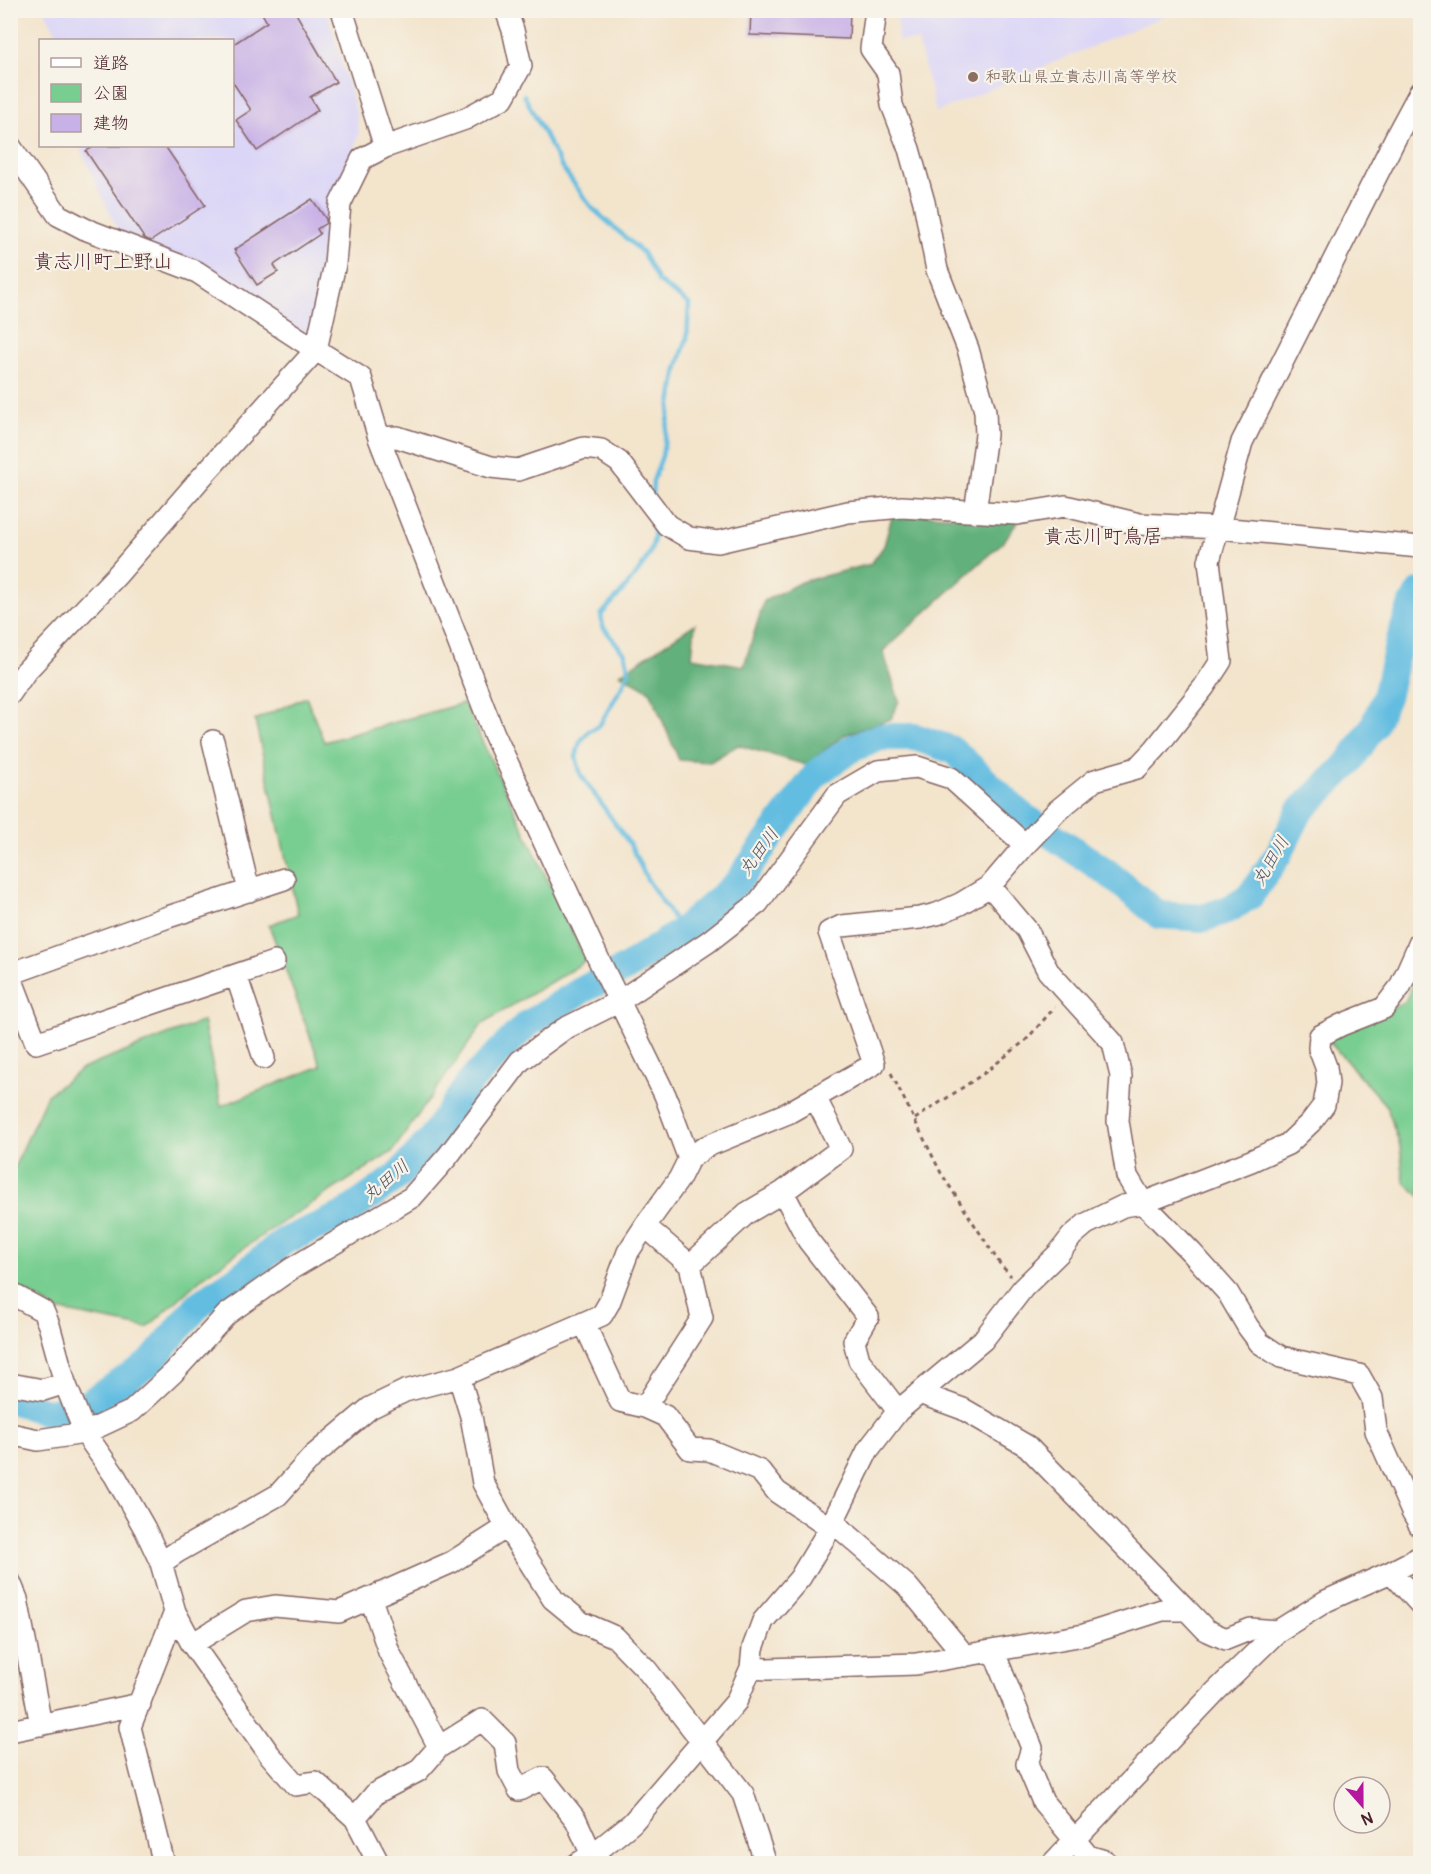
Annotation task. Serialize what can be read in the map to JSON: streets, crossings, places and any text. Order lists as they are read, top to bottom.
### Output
{
  "districts": ["貴志川町上野山", "貴志川町鳥居"],
  "water": ["丸田川"],
  "places": ["和歌山県立貴志川高等学校"],
  "legend": ["道路", "公園", "建物"],
  "north": "bottom"
}
